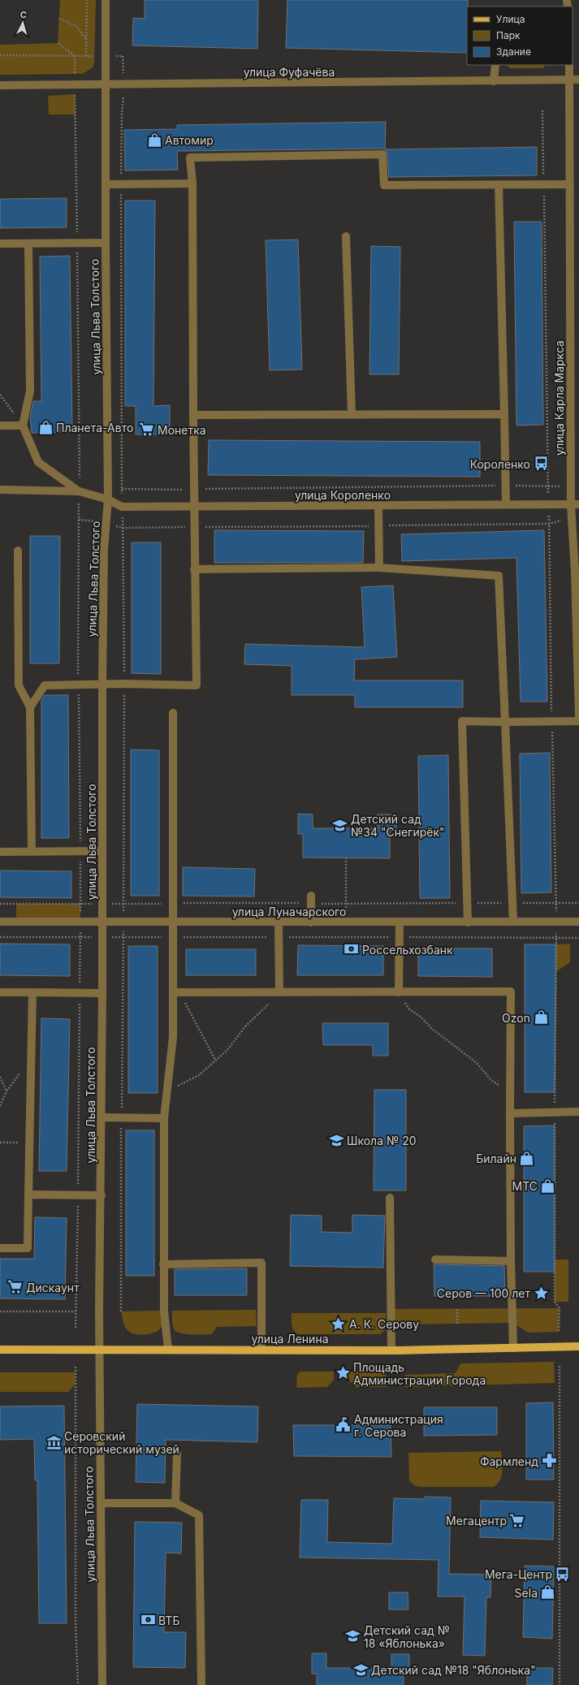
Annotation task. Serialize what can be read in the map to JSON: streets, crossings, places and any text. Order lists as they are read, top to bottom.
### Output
{
  "streets": {
    "main road": ["улица Ленина"],
    "street": [
      "улица Фуфачёва",
      "улица Льва Толстого",
      "улица Карла Маркса",
      "улица Короленко",
      "улица Луначарского"
    ]
  },
  "crossings": [
    ["улица Фуфачёва", "улица Льва Толстого"],
    ["улица Фуфачёва", "улица Карла Маркса"],
    ["улица Льва Толстого", "улица Луначарского"],
    ["улица Льва Толстого", "улица Ленина"],
    ["улица Карла Маркса", "улица Короленко"]
  ],
  "places": {
    "shop": [
      "Автомир",
      "Планета-Авто",
      "Ozon",
      "Билайн",
      "МТС",
      "Sela"
    ],
    "supermarket": ["Монетка", "Дискаунт", "Мегацентр"],
    "bus stop": ["Короленко", "Мега-Центр"],
    "school or university": [
      "Детский сад №34 \"Снегирёк\"",
      "Школа № 20",
      "Детский сад № 18 «Яблонька»",
      "Детский сад №18 \"Яблонька\""
    ],
    "bank": ["Россельхозбанк", "ВТБ"],
    "place": ["Серов — 100 лет", "А. К. Серову", "Площадь Администрации Города"],
    "public building": ["Администрация г. Серова"],
    "museum": ["Серовский исторический музей"],
    "pharmacy": ["Фармленд"]
  },
  "legend": ["Улица", "Парк", "Здание"],
  "north": "top"
}
